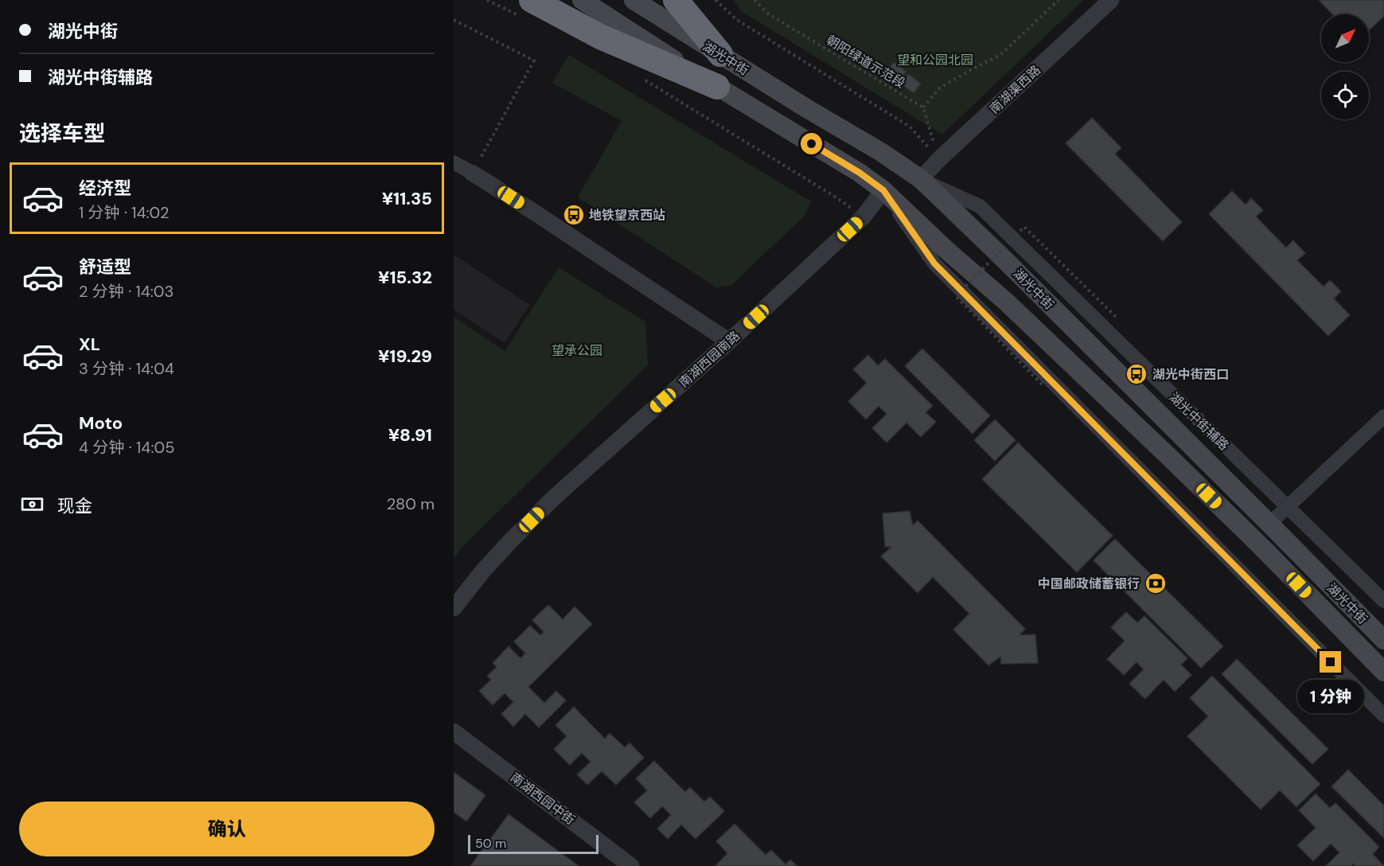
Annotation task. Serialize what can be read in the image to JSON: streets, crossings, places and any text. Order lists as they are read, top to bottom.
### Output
{
  "streets": {
    "main road": ["湖光中街"],
    "street": [
      "南湖渠西路",
      "南湖西园南路",
      "湖光中街辅路",
      "南湖西园中街"
    ],
    "path": ["朝阳绿道示范段"]
  },
  "crossings": [
    ["湖光中街", "南湖渠西路"],
    ["湖光中街", "南湖西园南路"],
    ["湖光中街", "湖光中街辅路"],
    ["南湖渠西路", "湖光中街辅路"]
  ],
  "parks": ["望和公园北园", "望承公园"],
  "places": {
    "bus stop": ["地铁望京西站", "湖光中街西口"],
    "bank": ["中国邮政储蓄银行"]
  },
  "scale_bar": "50 m",
  "north": "top right",
  "page": {
    "banner": ["湖光中街", "湖光中街辅路"],
    "heading": "选择车型",
    "list": [
      {
        "name": "经济型",
        "note": "1 分钟 · 14:02",
        "value": "¥11.35"
      },
      {
        "name": "舒适型",
        "note": "2 分钟 · 14:03",
        "value": "¥15.32"
      },
      {
        "name": "XL",
        "note": "3 分钟 · 14:04",
        "value": "¥19.29"
      },
      {
        "name": "Moto",
        "note": "4 分钟 · 14:05",
        "value": "¥8.91"
      }
    ],
    "pay": ["现金", "280 m"],
    "bubble": "1 分钟",
    "buttons": "确认",
    "scale": "50 m"
  }
}
